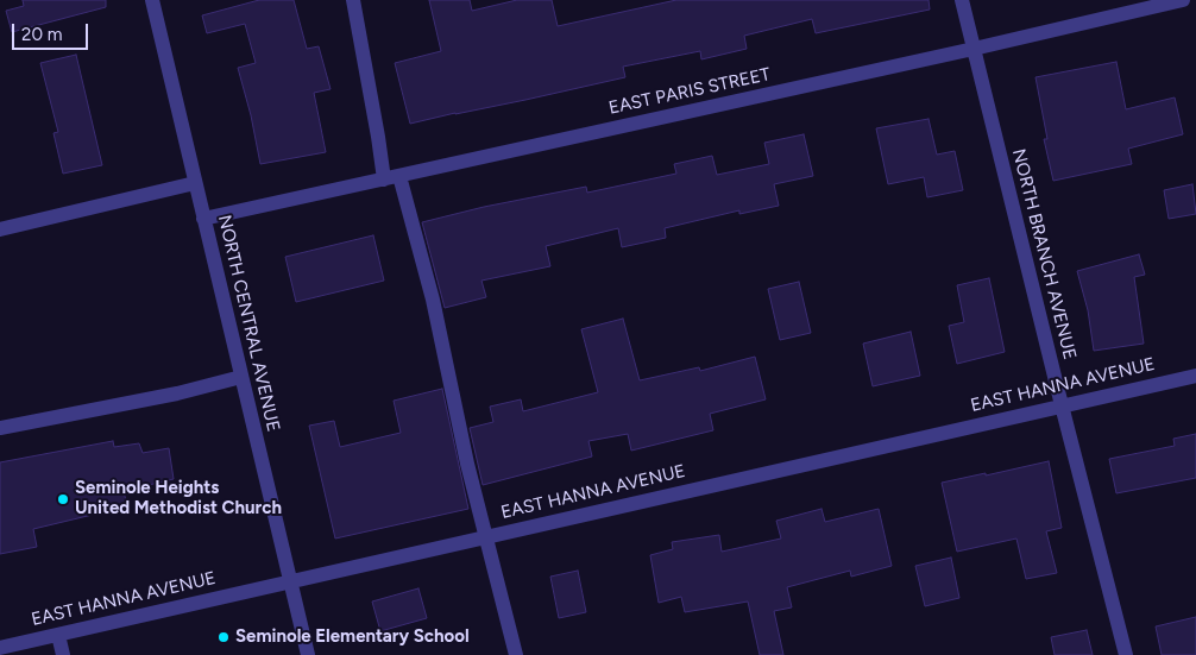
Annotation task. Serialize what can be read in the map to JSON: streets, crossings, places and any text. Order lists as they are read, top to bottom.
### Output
{
  "streets": {
    "street": [
      "EAST PARIS STREET",
      "NORTH BRANCH AVENUE",
      "NORTH CENTRAL AVENUE",
      "EAST HANNA AVENUE"
    ]
  },
  "crossings": [
    ["EAST PARIS STREET", "NORTH BRANCH AVENUE"],
    ["EAST PARIS STREET", "NORTH CENTRAL AVENUE"],
    ["NORTH BRANCH AVENUE", "EAST HANNA AVENUE"],
    ["NORTH CENTRAL AVENUE", "EAST HANNA AVENUE"]
  ],
  "places": ["Seminole Heights United Methodist Church", "Seminole Elementary School"],
  "scale_bar": "20 m"
}
